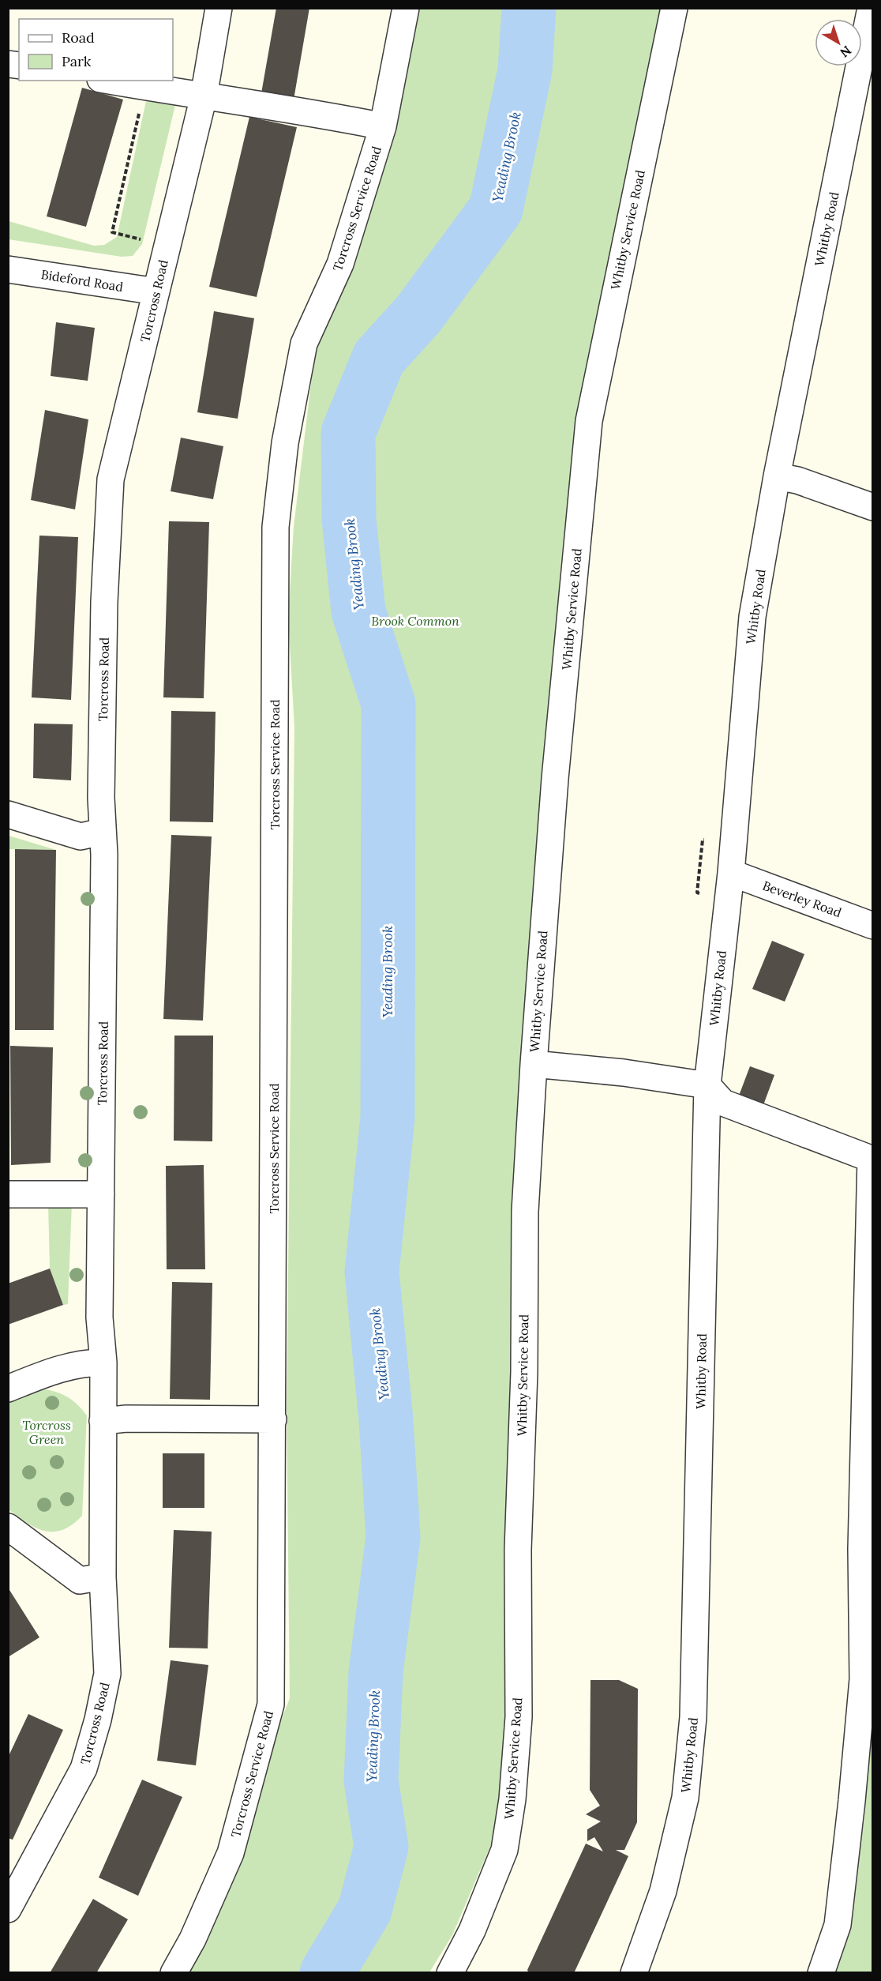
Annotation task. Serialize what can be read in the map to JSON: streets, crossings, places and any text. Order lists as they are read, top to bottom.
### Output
{
  "streets": {
    "street": [
      "Torcross Service Road",
      "Whitby Road",
      "Whitby Service Road",
      "Bideford Road",
      "Torcross Road",
      "Beverley Road"
    ]
  },
  "crossings": [
    ["Whitby Road", "Beverley Road"],
    ["Bideford Road", "Torcross Road"]
  ],
  "water": ["Yeading Brook"],
  "parks": ["Brook Common", "Torcross Green"],
  "legend": ["Road", "Park"],
  "north": "bottom right"
}
